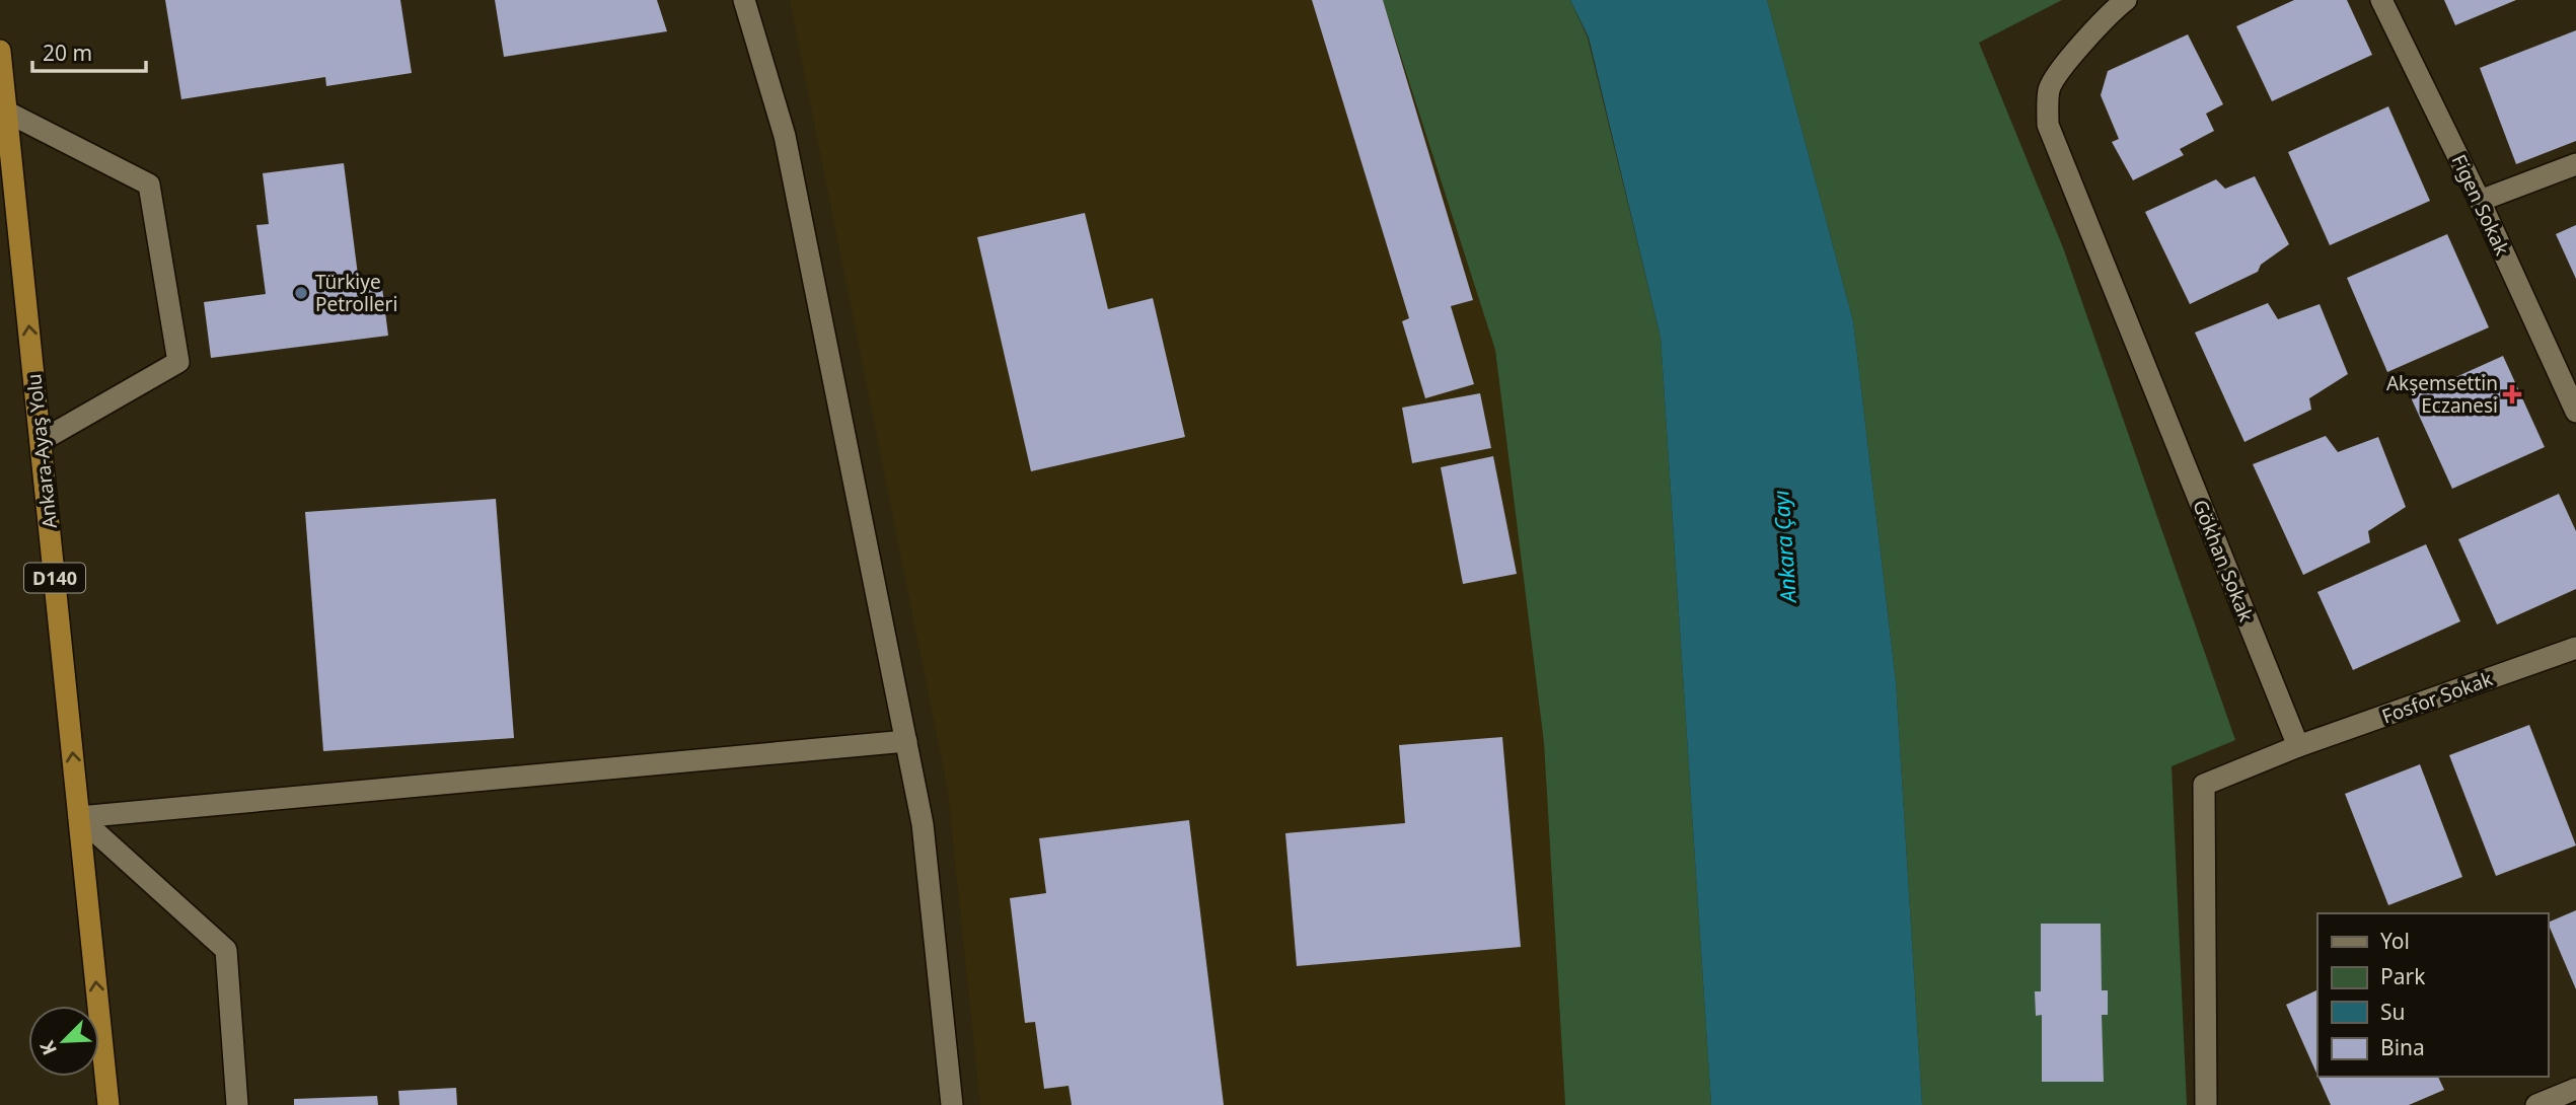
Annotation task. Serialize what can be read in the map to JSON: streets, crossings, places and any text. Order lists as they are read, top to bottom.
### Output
{
  "streets": {
    "highway": ["Ankara-Ayaş Yolu", "D140"],
    "street": ["Figen Sokak", "Gökhan Sokak", "Fosfor Sokak"]
  },
  "crossings": [
    ["Gökhan Sokak", "Fosfor Sokak"]
  ],
  "one_way": ["Ankara-Ayaş Yolu"],
  "water": ["Ankara Çayı"],
  "places": {
    "other": ["Türkiye Petrolleri"],
    "health": ["Akşemsettin Eczanesi"]
  },
  "legend": [
    "Yol",
    "Park",
    "Su",
    "Bina"
  ],
  "scale_bar": "20 m",
  "north": "bottom left"
}
